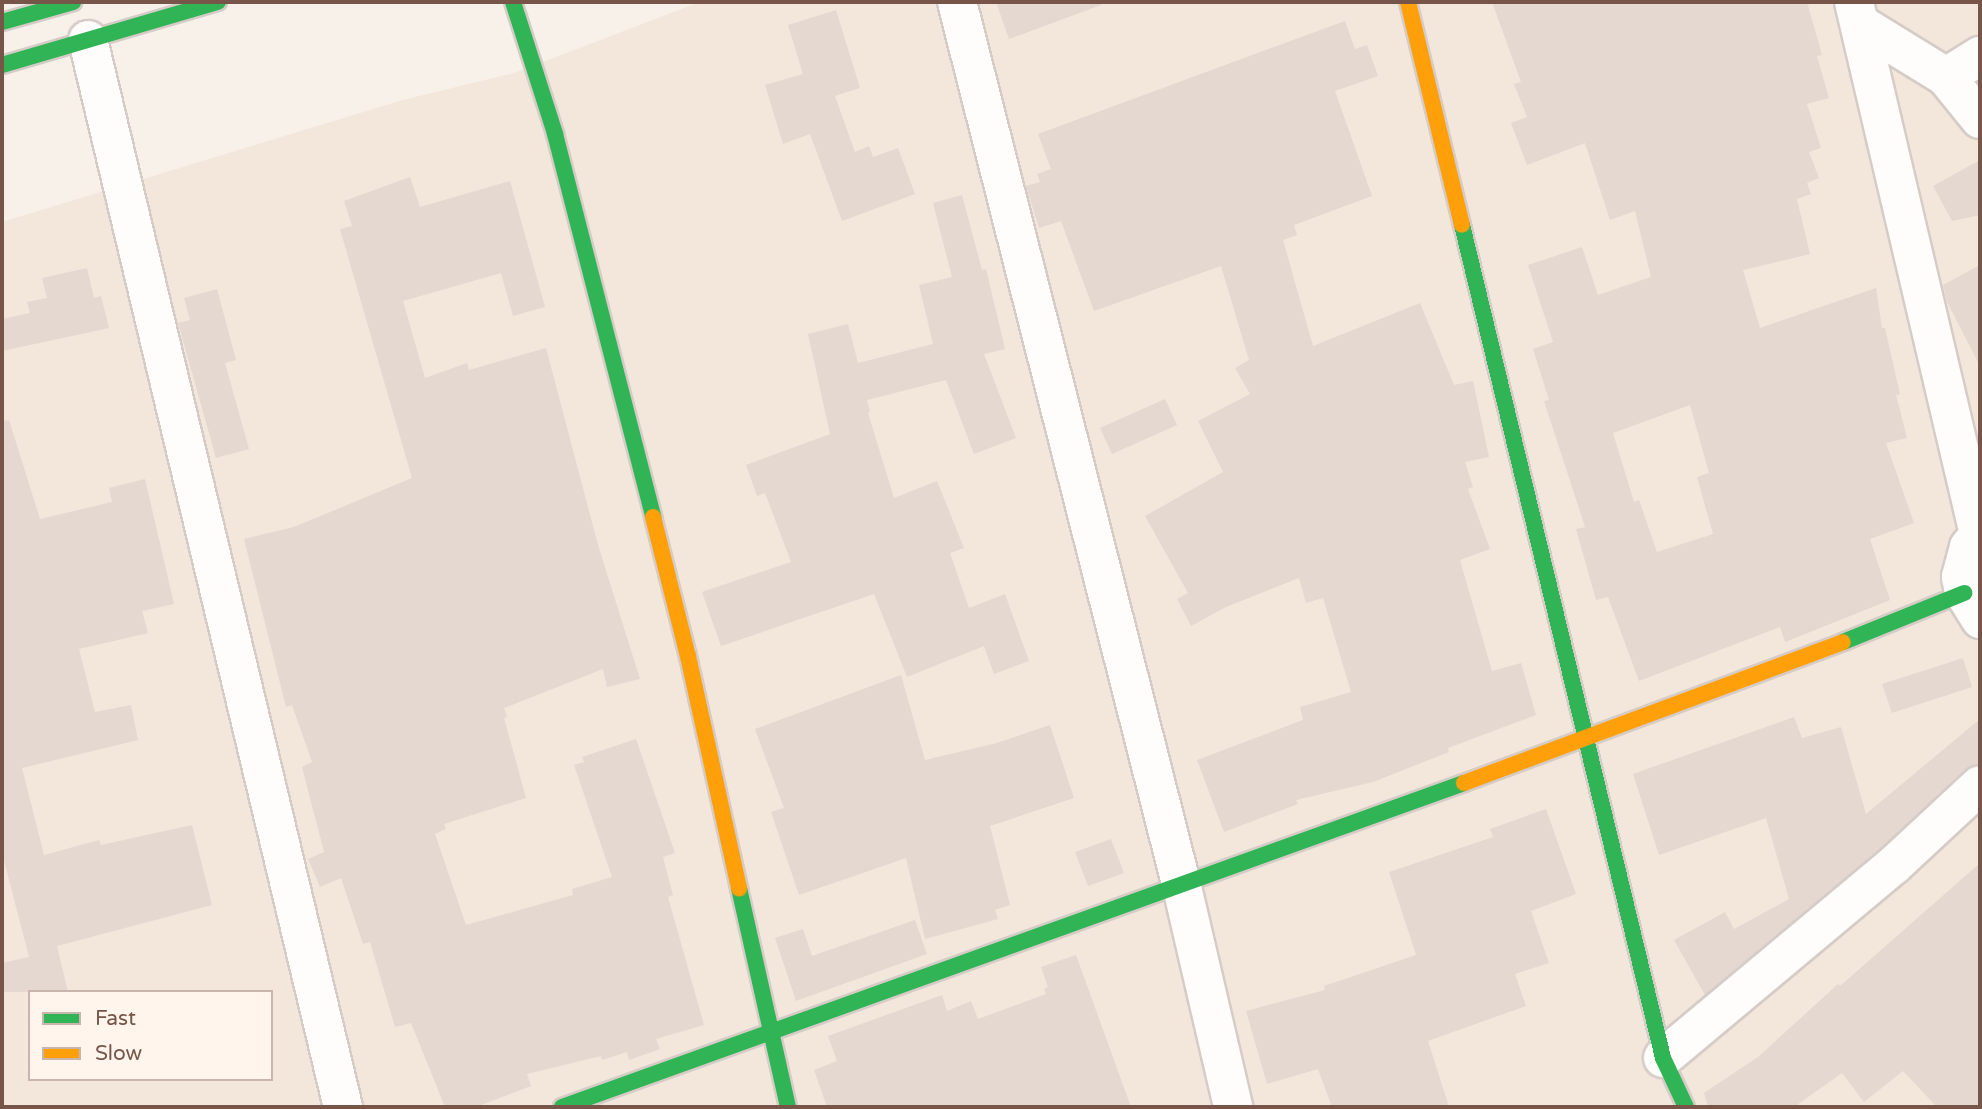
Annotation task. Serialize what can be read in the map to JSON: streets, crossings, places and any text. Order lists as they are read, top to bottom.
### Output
{
  "legend": ["Fast", "Slow"]
}
